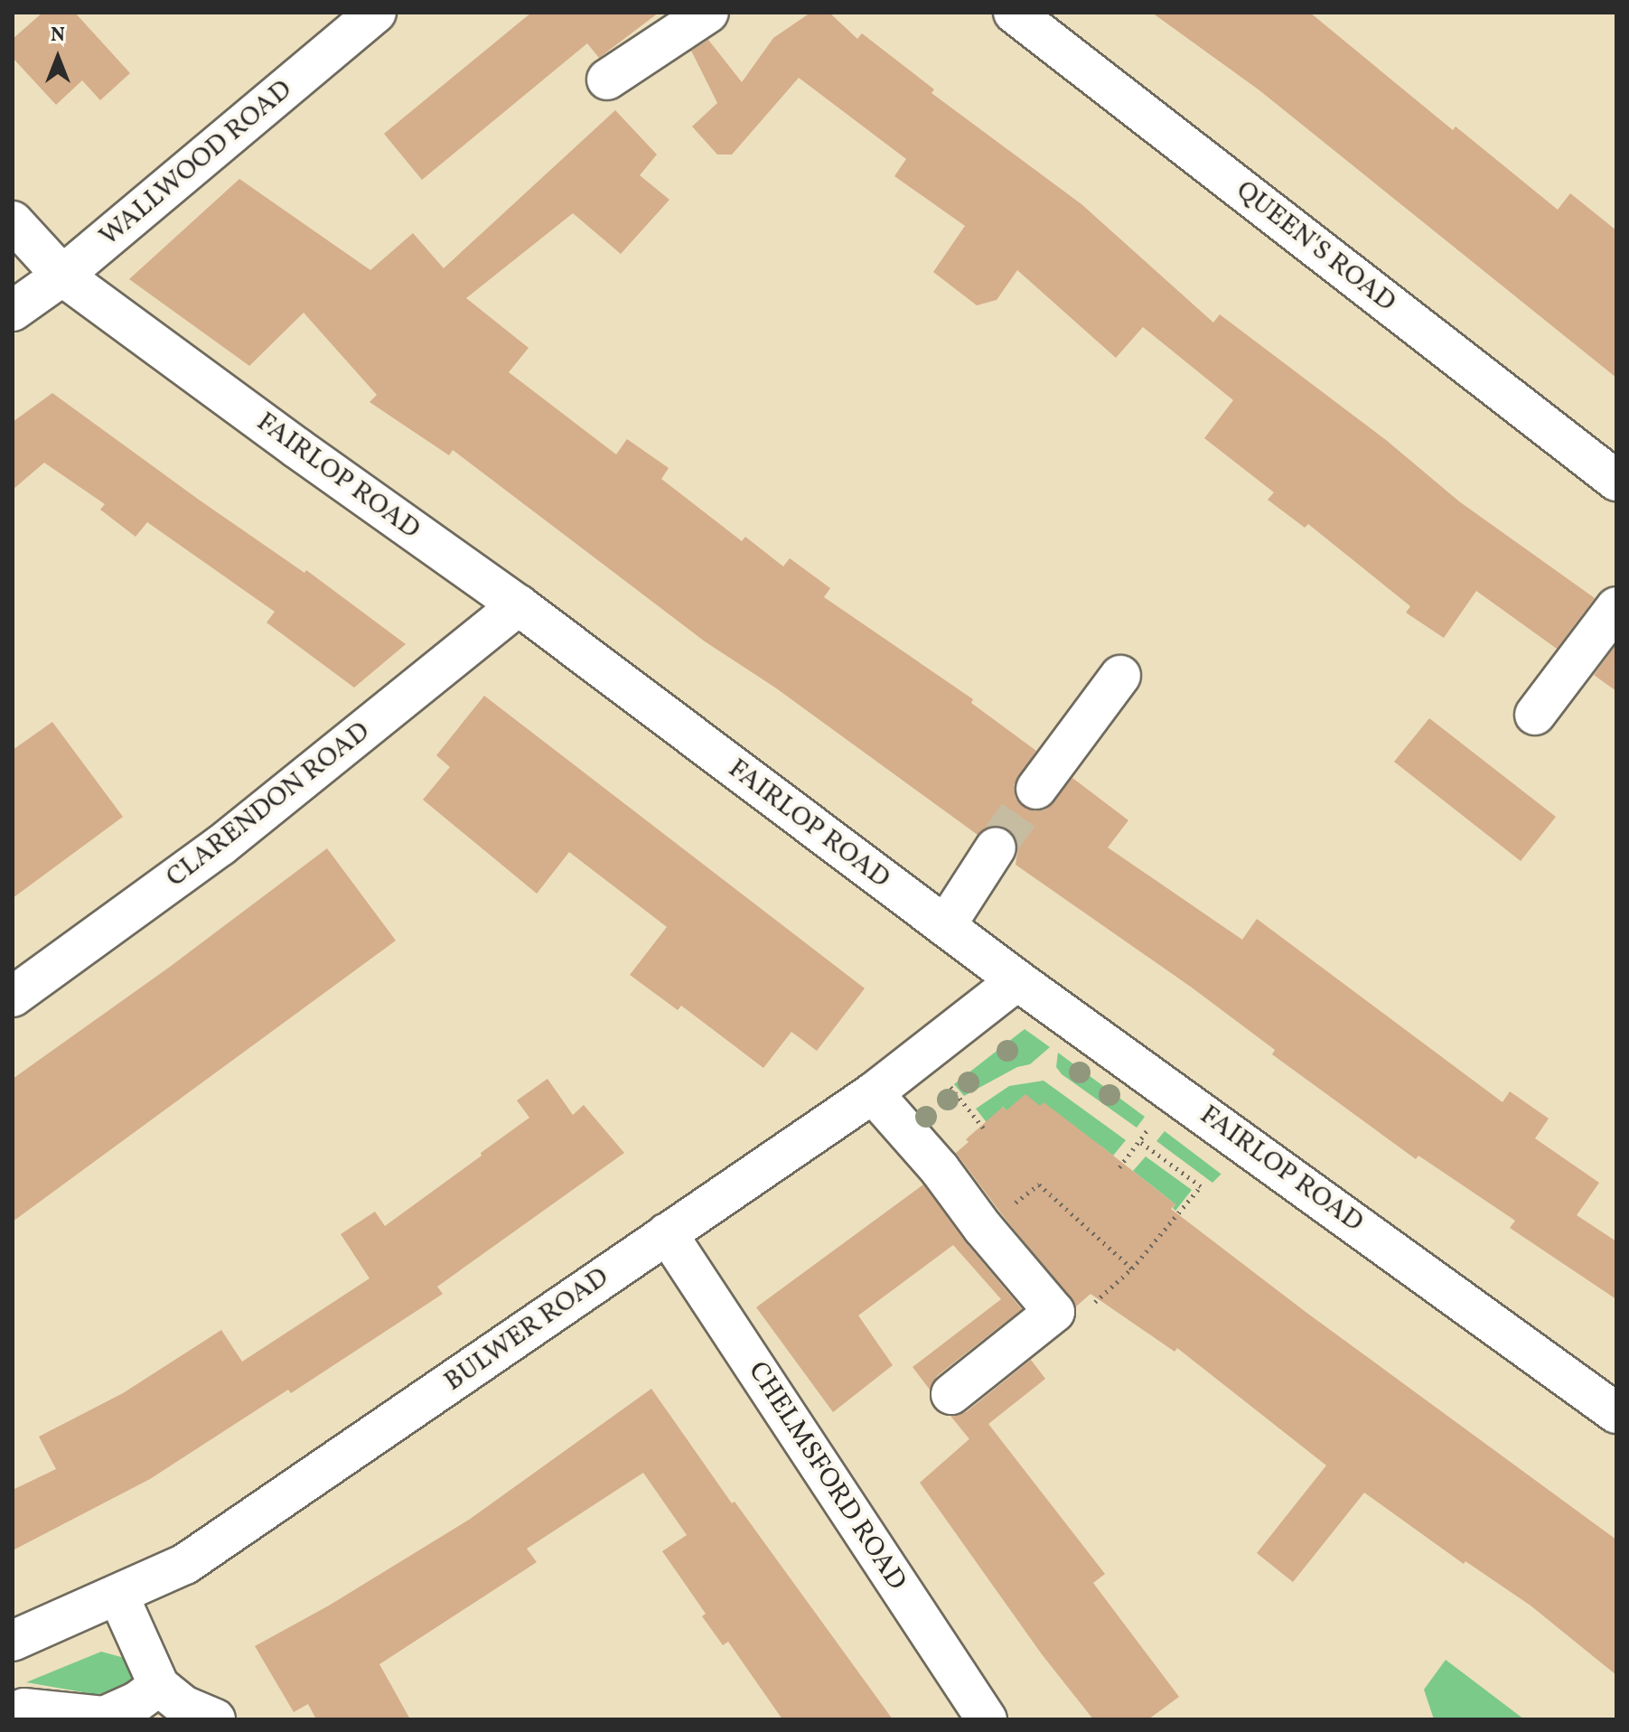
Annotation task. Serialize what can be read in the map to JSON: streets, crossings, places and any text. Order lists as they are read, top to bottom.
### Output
{
  "streets": {
    "street": [
      "WALLWOOD ROAD",
      "QUEEN'S ROAD",
      "FAIRLOP ROAD",
      "CLARENDON ROAD",
      "BULWER ROAD",
      "CHELMSFORD ROAD"
    ]
  },
  "crossings": [
    ["WALLWOOD ROAD", "FAIRLOP ROAD"],
    ["FAIRLOP ROAD", "CLARENDON ROAD"],
    ["FAIRLOP ROAD", "BULWER ROAD"],
    ["BULWER ROAD", "CHELMSFORD ROAD"]
  ],
  "north": "top"
}
